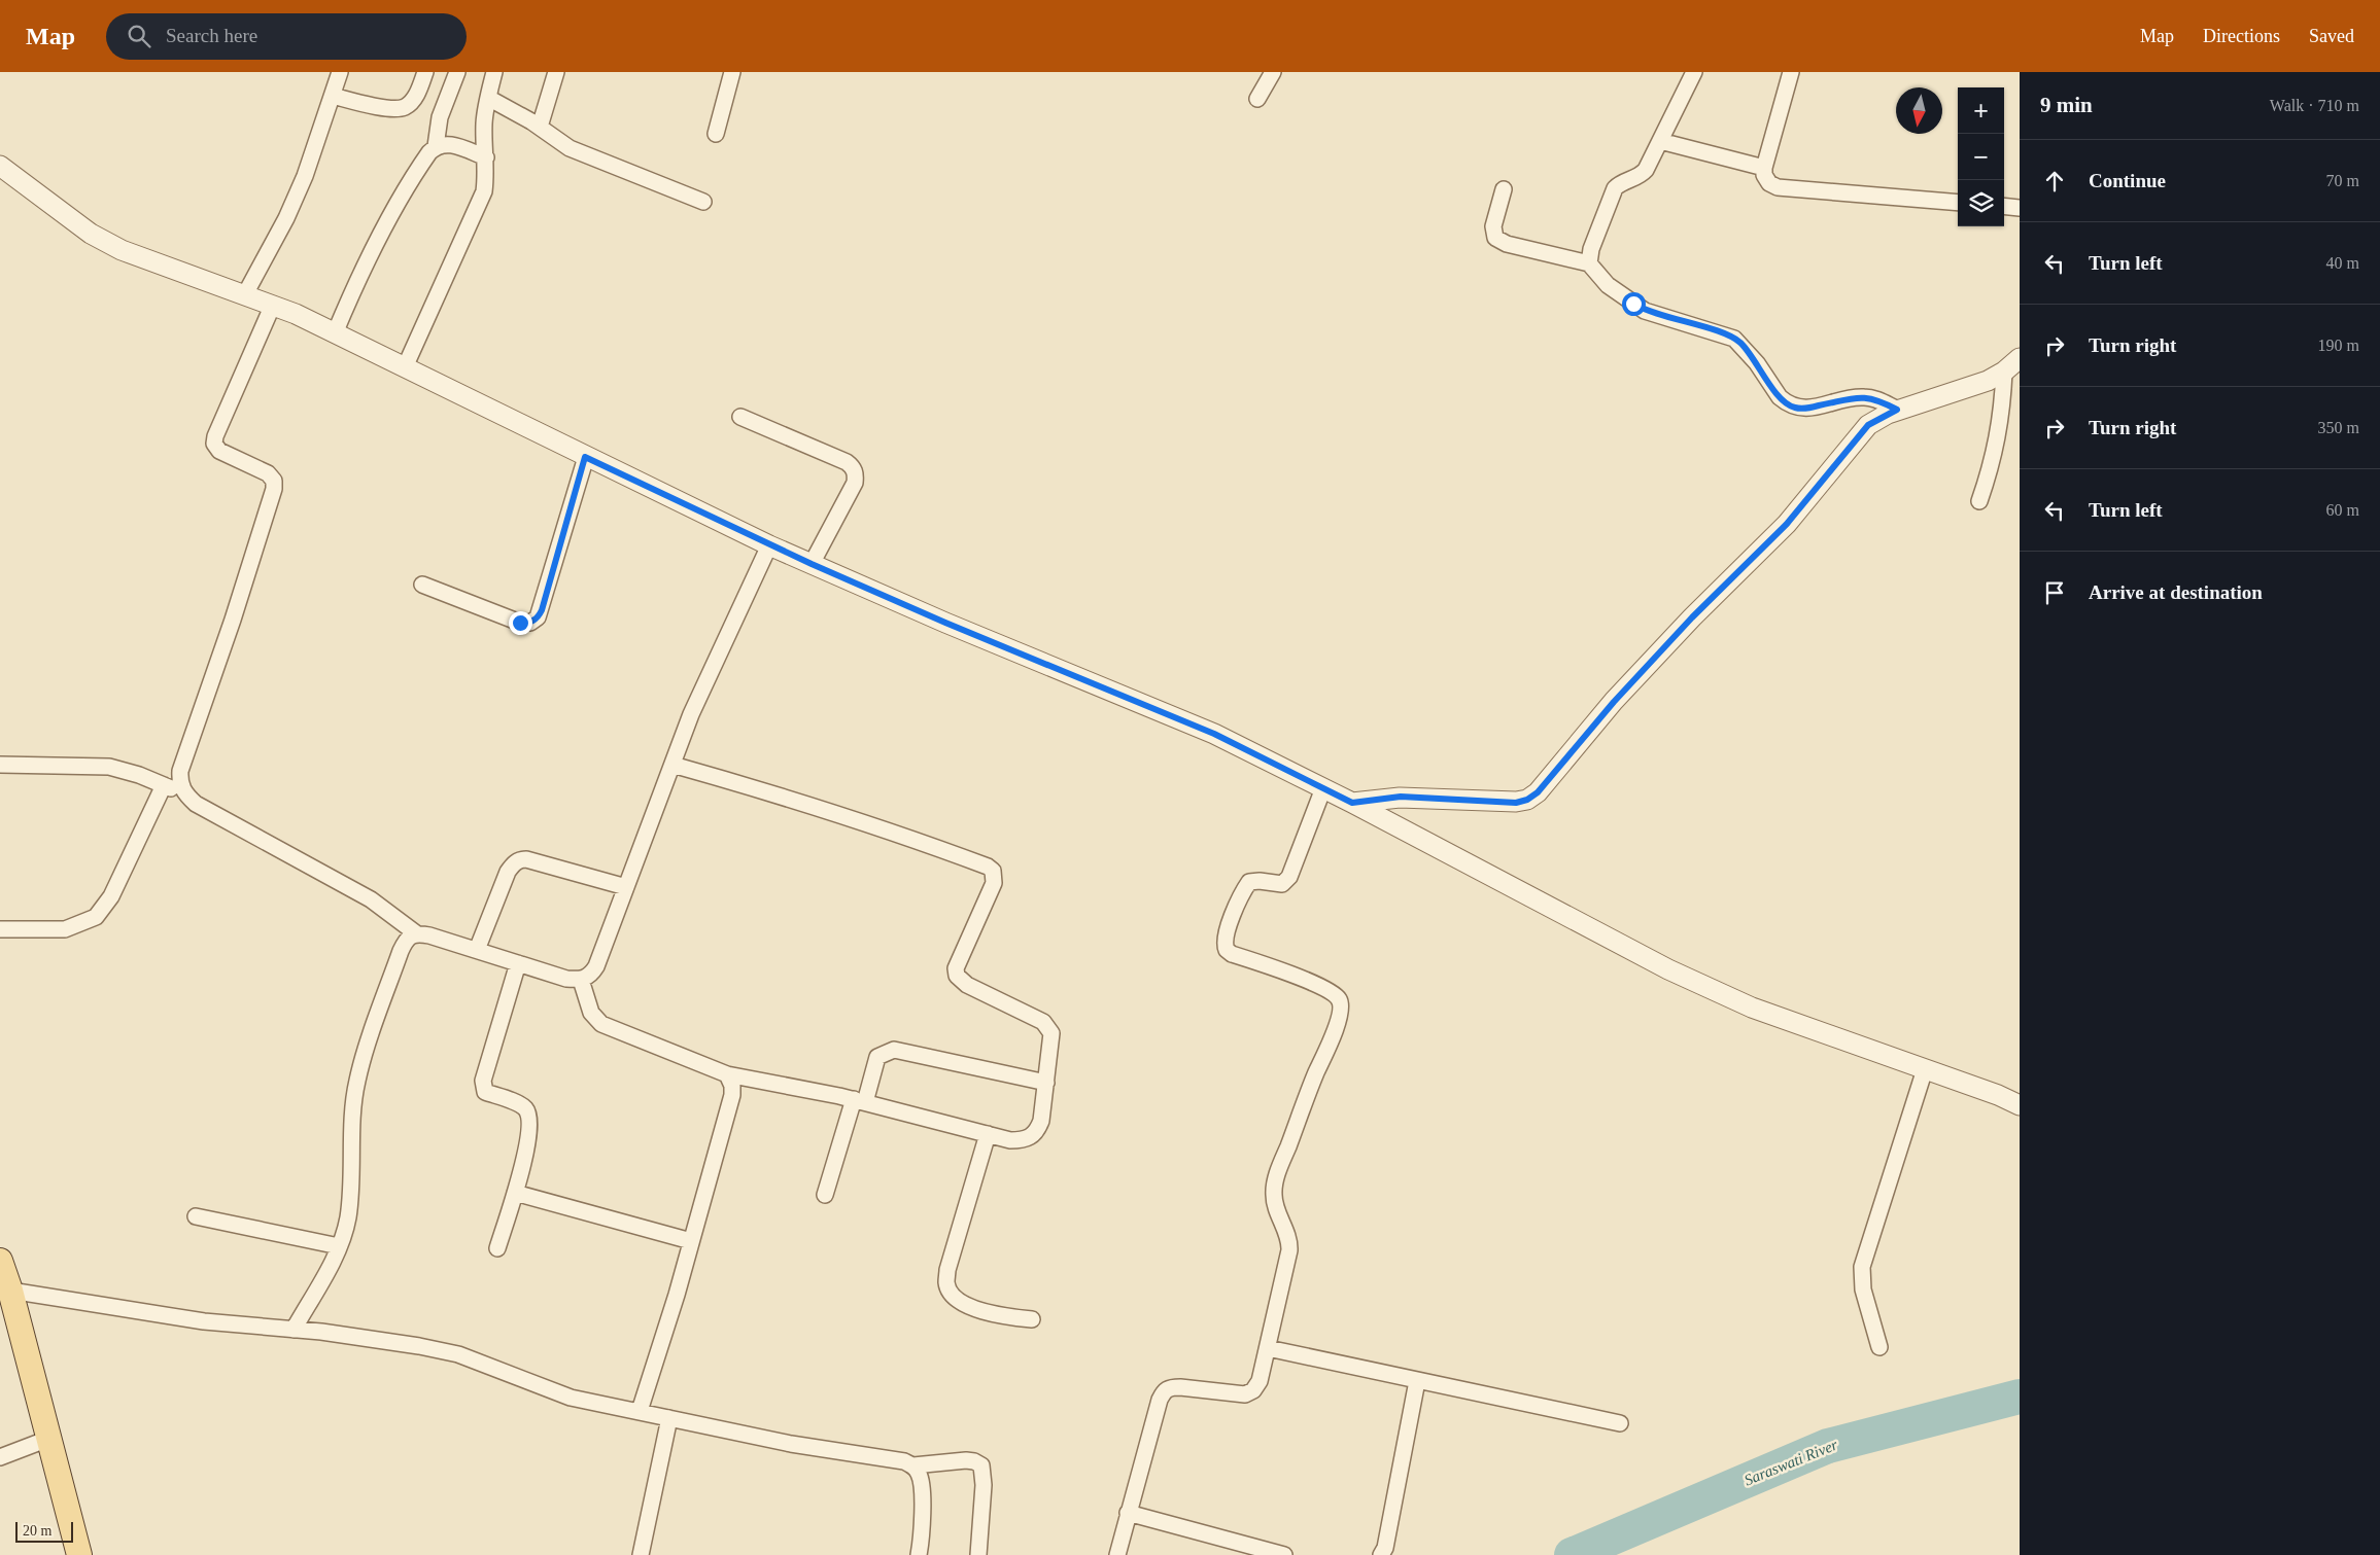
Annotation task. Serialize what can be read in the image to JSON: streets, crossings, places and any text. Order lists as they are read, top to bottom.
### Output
{
  "water": ["Saraswati River"],
  "scale_bar": "20 m",
  "north": "bottom",
  "page": {
    "header": "Map",
    "search": "Search here",
    "nav": ["Map", "Directions", "Saved"],
    "heading": ["9 min", "Walk · 710 m"],
    "map_buttons": ["+", "−"],
    "list": [
      ["Continue", "70 m"],
      ["Turn left", "40 m"],
      ["Turn right", "190 m"],
      ["Turn right", "350 m"],
      ["Turn left", "60 m"],
      "Arrive at destination"
    ],
    "scale": "20 m"
  }
}
